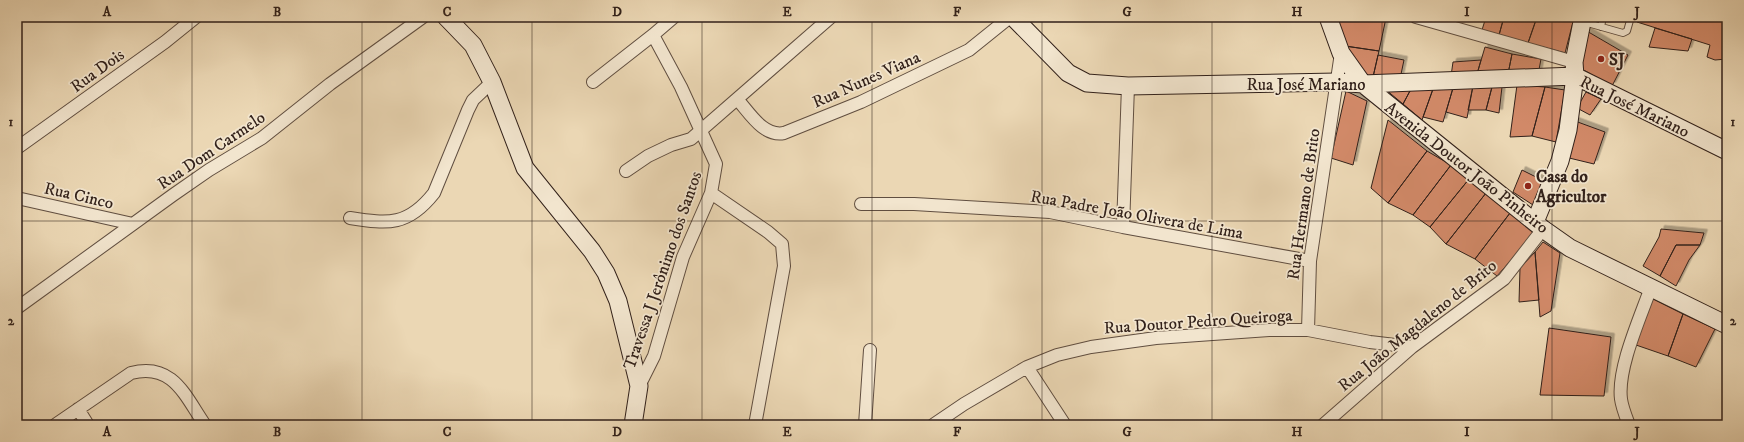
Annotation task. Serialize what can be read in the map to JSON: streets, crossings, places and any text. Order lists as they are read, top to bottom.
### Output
{
  "streets": {
    "street": [
      "Rua Dois",
      "Rua Nunes Viana",
      "Rua José Mariano",
      "Rua Dom Carmelo",
      "Avenida Doutor João Pinheiro",
      "Rua Cinco",
      "Rua Hermano de Brito",
      "Rua Padre João Olivera de Lima",
      "Travessa J Jerônimo dos Santos",
      "Rua Doutor Pedro Queiroga",
      "Rua João Magdaleno de Brito"
    ]
  },
  "crossings": [
    ["Rua Nunes Viana", "Rua José Mariano"],
    ["Rua José Mariano", "Avenida Doutor João Pinheiro"],
    ["Rua José Mariano", "Rua Hermano de Brito"],
    ["Rua Dom Carmelo", "Rua Cinco"],
    ["Avenida Doutor João Pinheiro", "Rua Hermano de Brito"],
    ["Avenida Doutor João Pinheiro", "Rua João Magdaleno de Brito"],
    ["Rua Hermano de Brito", "Rua Padre João Olivera de Lima"],
    ["Rua Hermano de Brito", "Rua Doutor Pedro Queiroga"],
    ["Rua Doutor Pedro Queiroga", "Rua João Magdaleno de Brito"]
  ],
  "places": ["SJ", "Casa do Agricultor"],
  "grid": {
    "columns": [
      "A",
      "B",
      "C",
      "D",
      "E",
      "F",
      "G",
      "H",
      "I",
      "J"
    ],
    "rows": ["1", "2"]
  }
}
